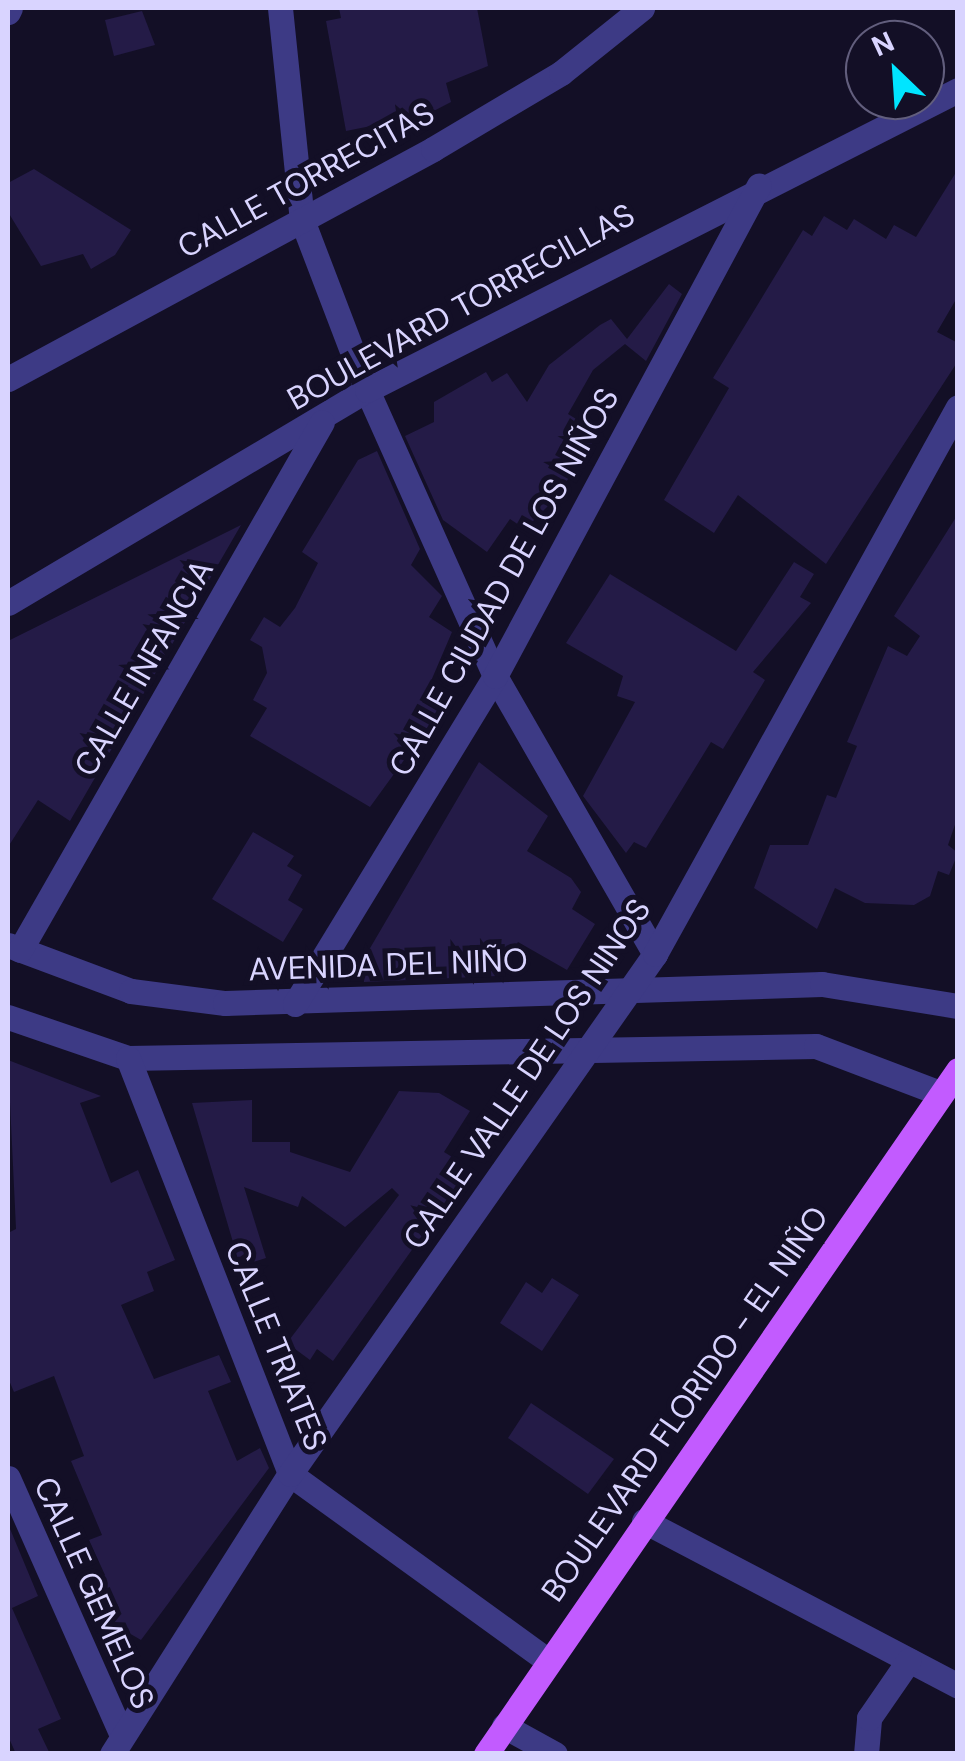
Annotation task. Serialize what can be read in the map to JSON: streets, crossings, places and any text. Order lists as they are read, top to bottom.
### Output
{
  "streets": {
    "main road": ["BOULEVARD FLORIDO - EL NIÑO"],
    "street": [
      "CALLE TORRECITAS",
      "BOULEVARD TORRECILLAS",
      "CALLE CIUDAD DE LOS NIÑOS",
      "CALLE INFANCIA",
      "AVENIDA DEL NIÑO",
      "CALLE VALLE DE LOS NINOS",
      "CALLE TRIATES",
      "CALLE GEMELOS"
    ]
  },
  "crossings": [
    ["BOULEVARD TORRECILLAS", "CALLE CIUDAD DE LOS NIÑOS"],
    ["BOULEVARD TORRECILLAS", "CALLE INFANCIA"],
    ["CALLE CIUDAD DE LOS NIÑOS", "AVENIDA DEL NIÑO"],
    ["CALLE INFANCIA", "AVENIDA DEL NIÑO"],
    ["AVENIDA DEL NIÑO", "CALLE VALLE DE LOS NINOS"],
    ["CALLE VALLE DE LOS NINOS", "CALLE TRIATES"],
    ["CALLE VALLE DE LOS NINOS", "CALLE GEMELOS"],
    ["CALLE TRIATES", "BOULEVARD FLORIDO - EL NIÑO"]
  ],
  "north": "top left"
}
